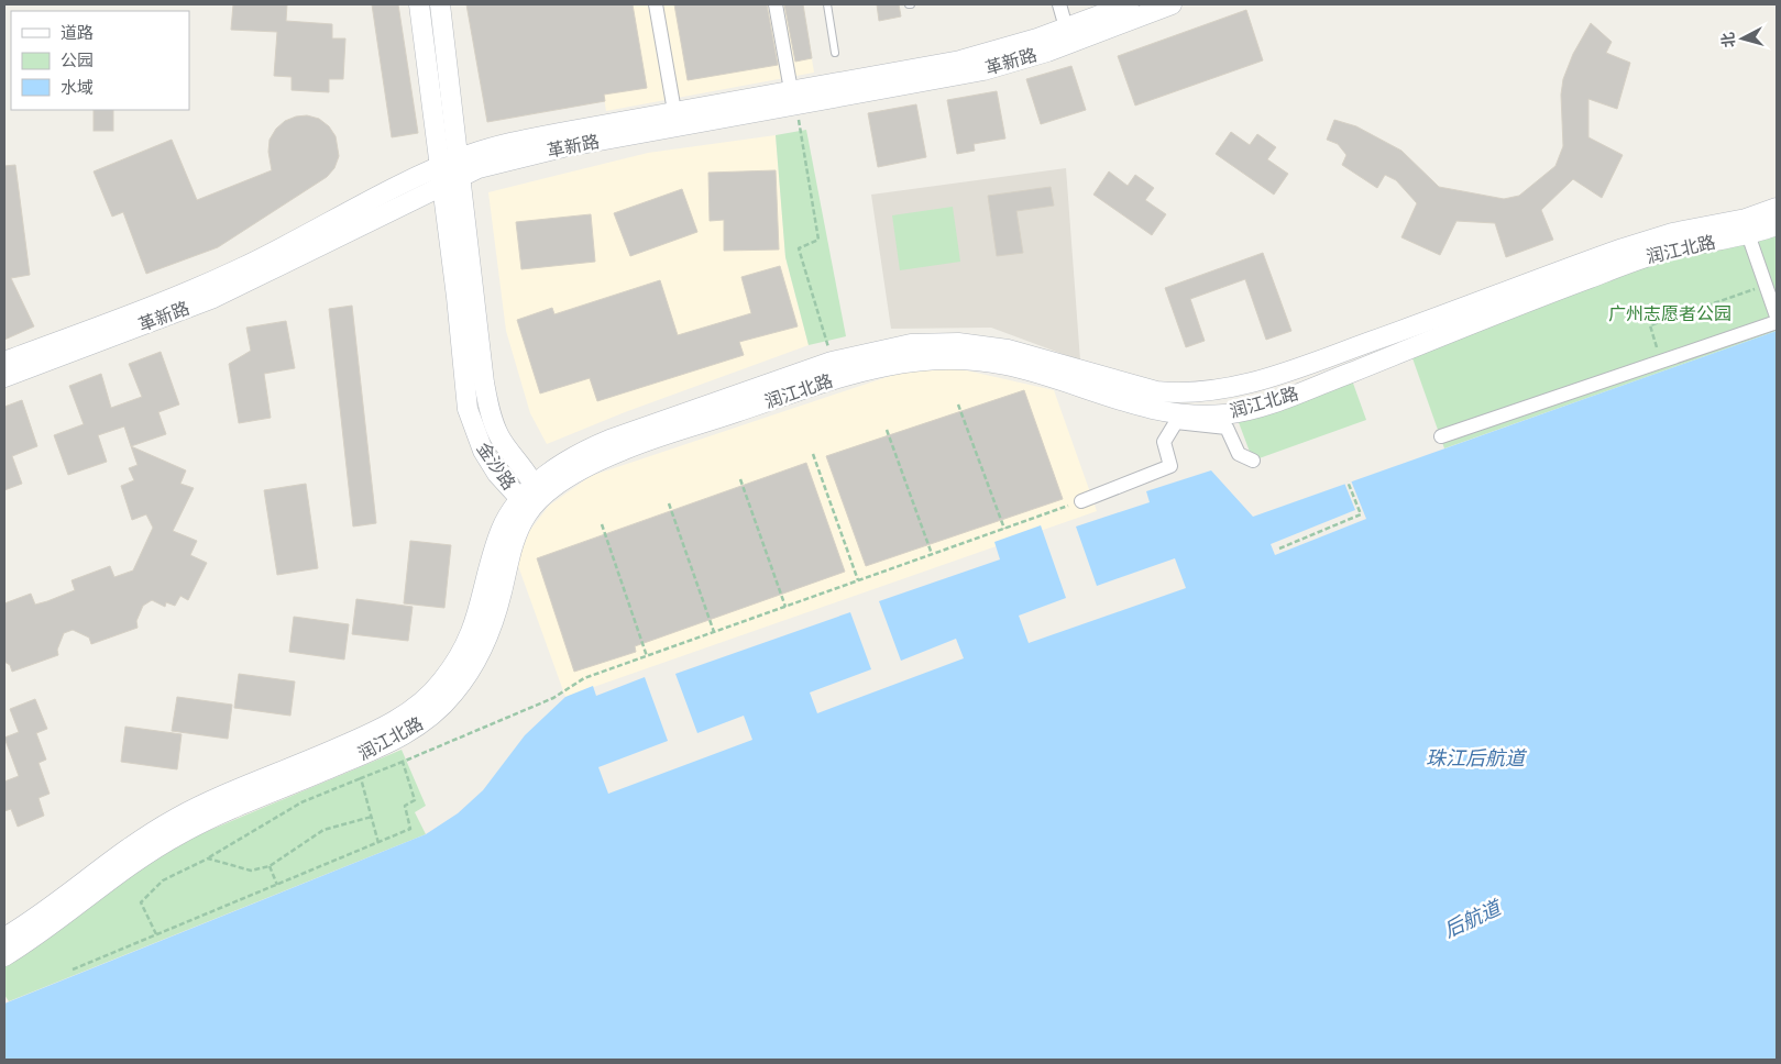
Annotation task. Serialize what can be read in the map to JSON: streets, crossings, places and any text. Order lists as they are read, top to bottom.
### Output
{
  "streets": {
    "street": ["革新路", "润江北路", "金沙路"]
  },
  "crossings": [
    ["革新路", "金沙路"],
    ["润江北路", "金沙路"]
  ],
  "water": ["珠江后航道", "后航道"],
  "parks": ["广州志愿者公园"],
  "legend": ["道路", "公园", "水域"],
  "north": "left"
}
